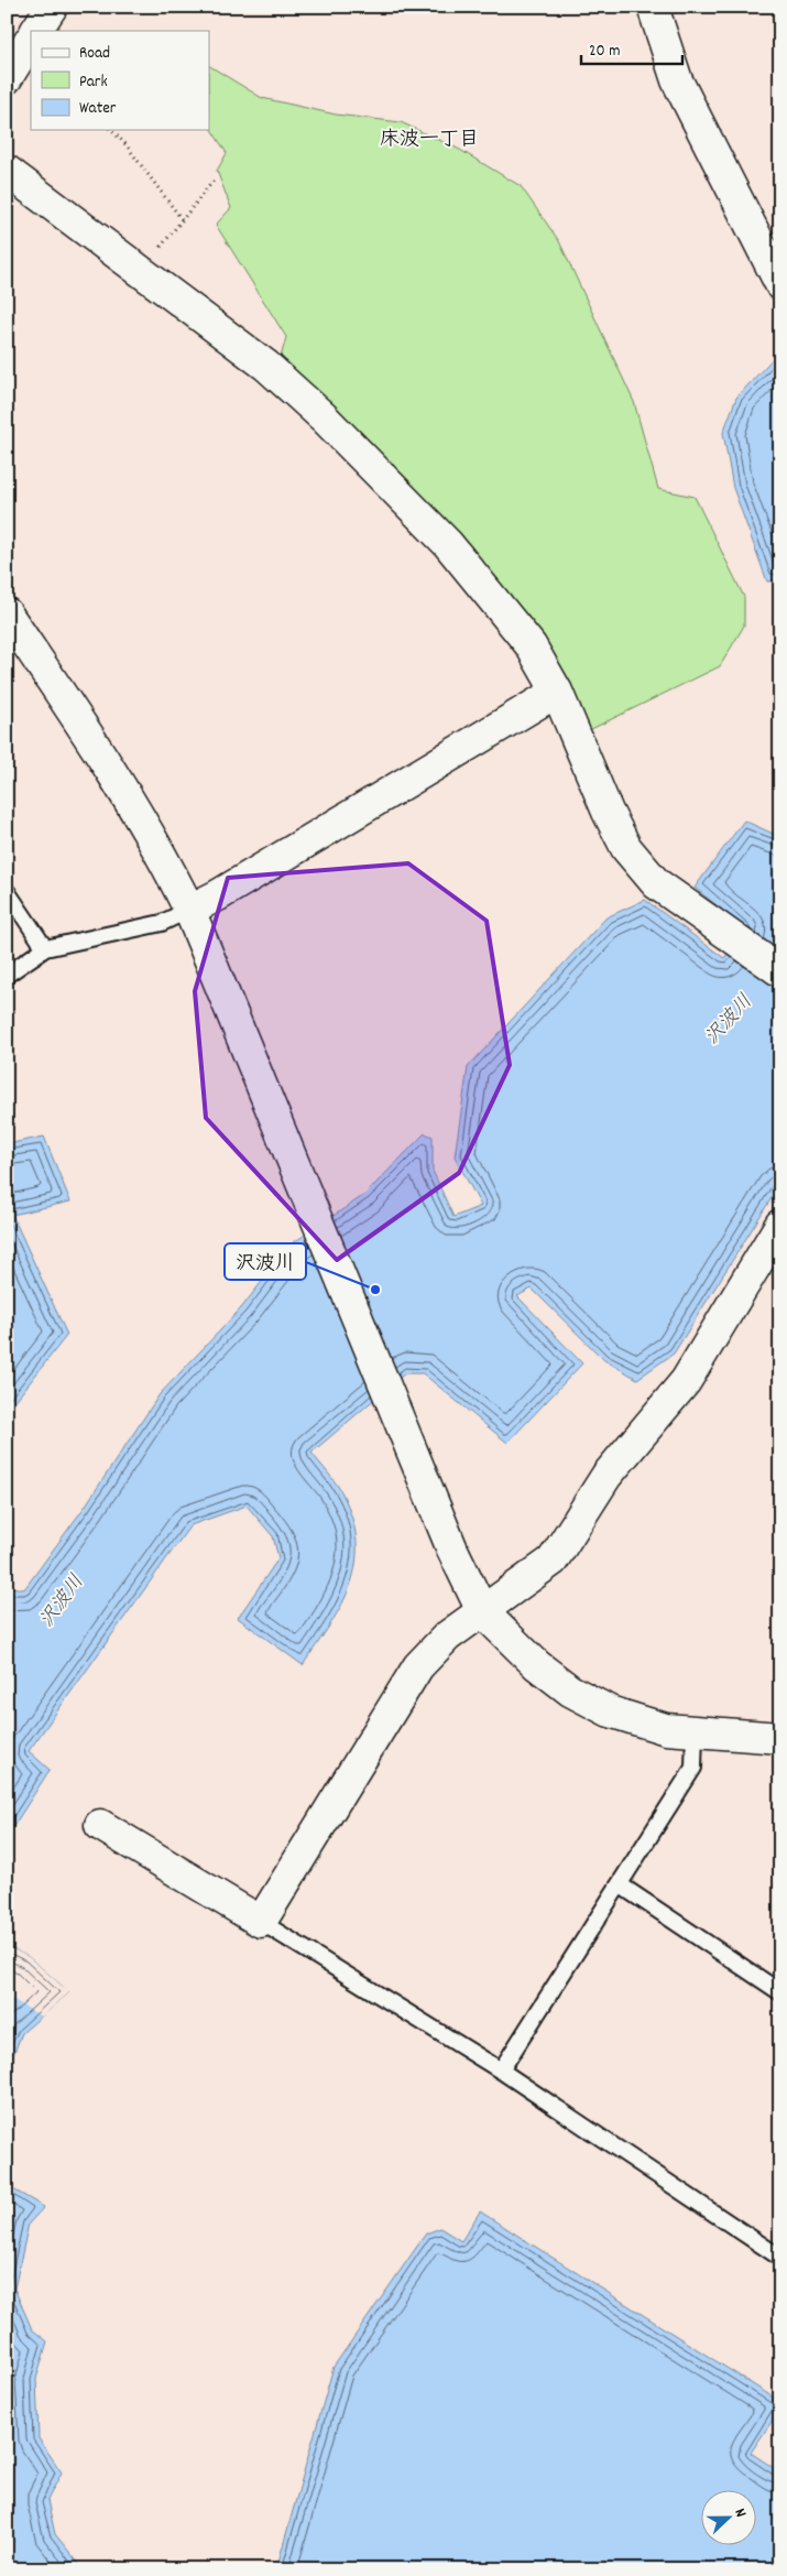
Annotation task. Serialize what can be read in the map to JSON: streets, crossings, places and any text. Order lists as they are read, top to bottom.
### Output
{
  "districts": ["床波一丁目"],
  "water": ["沢波川"],
  "places": ["沢波川"],
  "legend": ["Road", "Park", "Water"],
  "scale_bar": "20 m",
  "north": "right"
}
